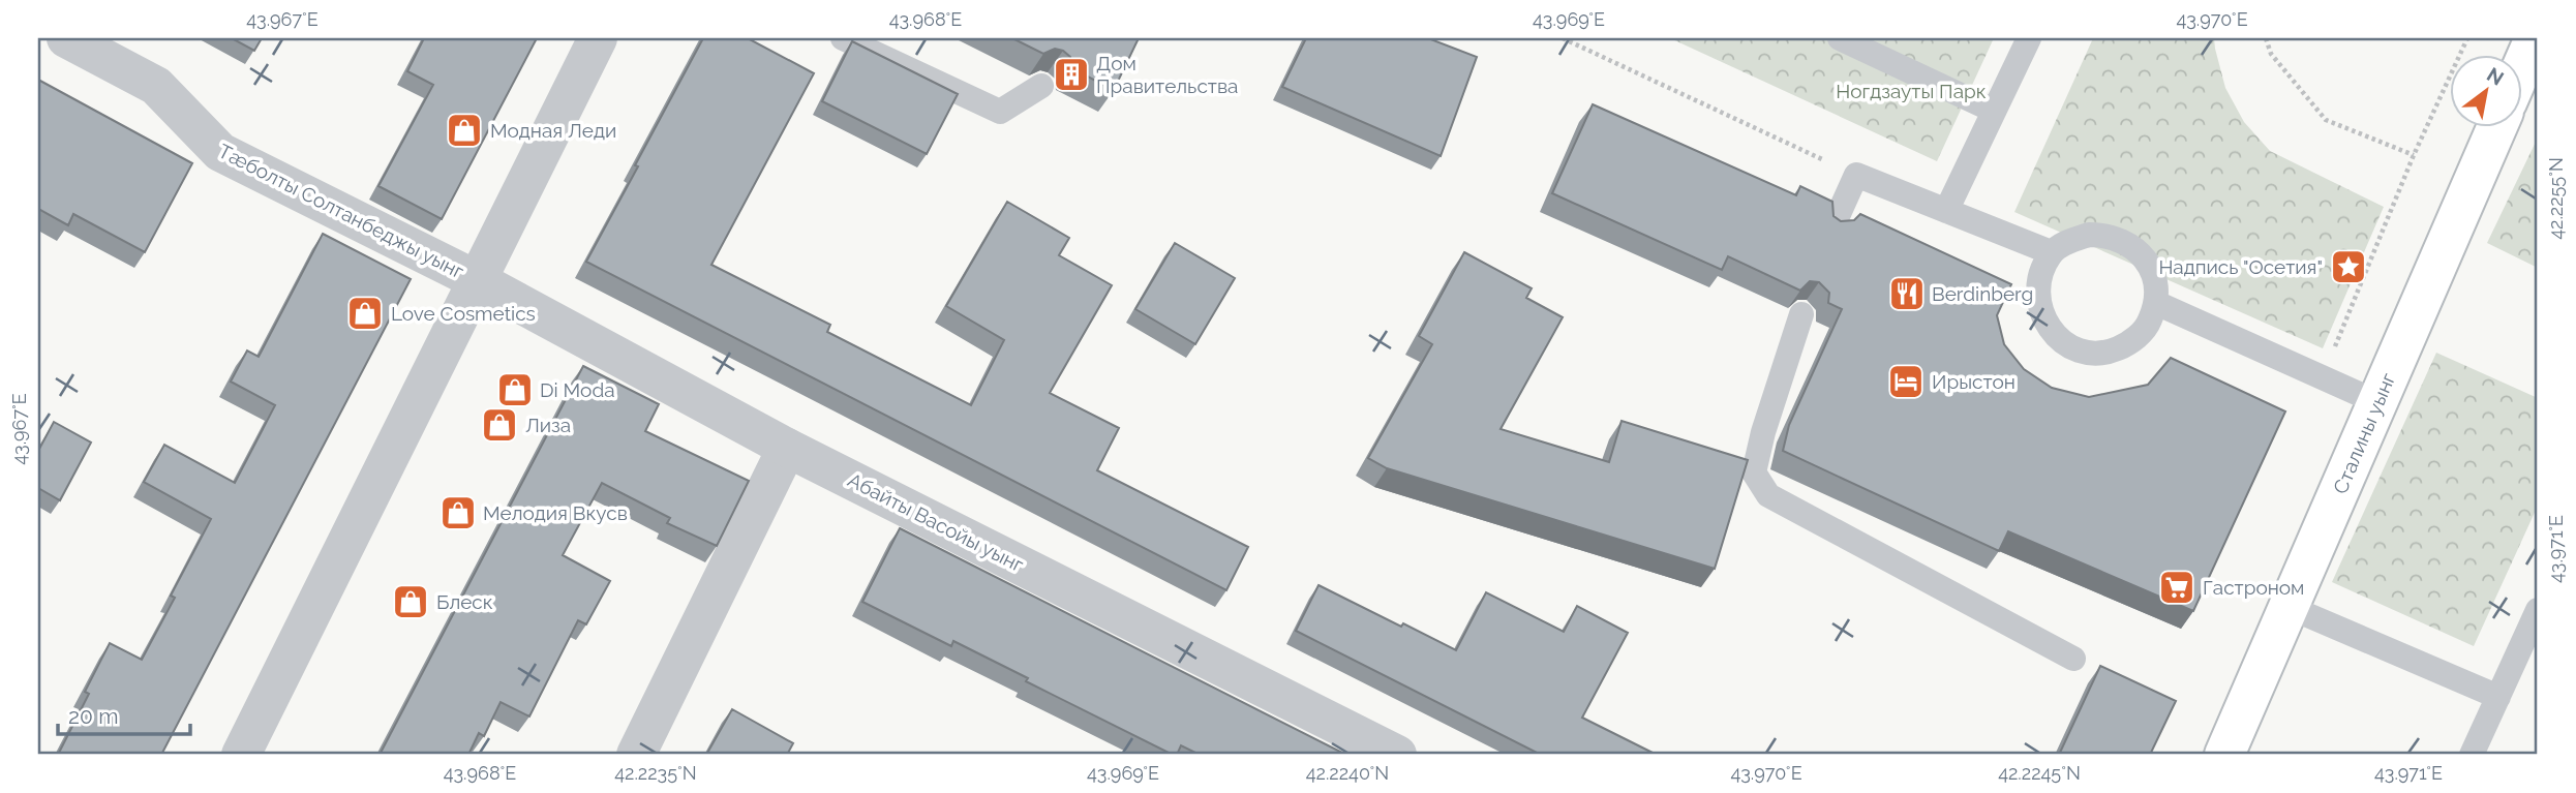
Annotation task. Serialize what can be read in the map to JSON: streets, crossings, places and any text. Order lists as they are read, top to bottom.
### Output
{
  "streets": {
    "main road": ["Сталины уынг"],
    "street": ["Тæболты Солтанбеджы уынг", "Абайты Васойы уынг"]
  },
  "crossings": [
    ["Тæболты Солтанбеджы уынг", "Абайты Васойы уынг"]
  ],
  "parks": ["Ногдзауты Парк"],
  "places": {
    "building": ["Дом Правительства"],
    "shop": [
      "Модная Леди",
      "Love Cosmetics",
      "Di Moda",
      "Лиза",
      "Мелодия Вкусв",
      "Блеск"
    ],
    "place": ["Надпись \"Осетия\""],
    "restaurant": ["Berdinberg"],
    "hotel": ["Ирыстон"],
    "supermarket": ["Гастроном"]
  },
  "scale_bar": "20 m",
  "north": "top right",
  "coordinates": [
    "43.967°E",
    "43.968°E",
    "43.969°E",
    "43.970°E",
    "42.2255°N",
    "43.971°E",
    "42.2235°N",
    "42.2240°N",
    "42.2245°N"
  ]
}
